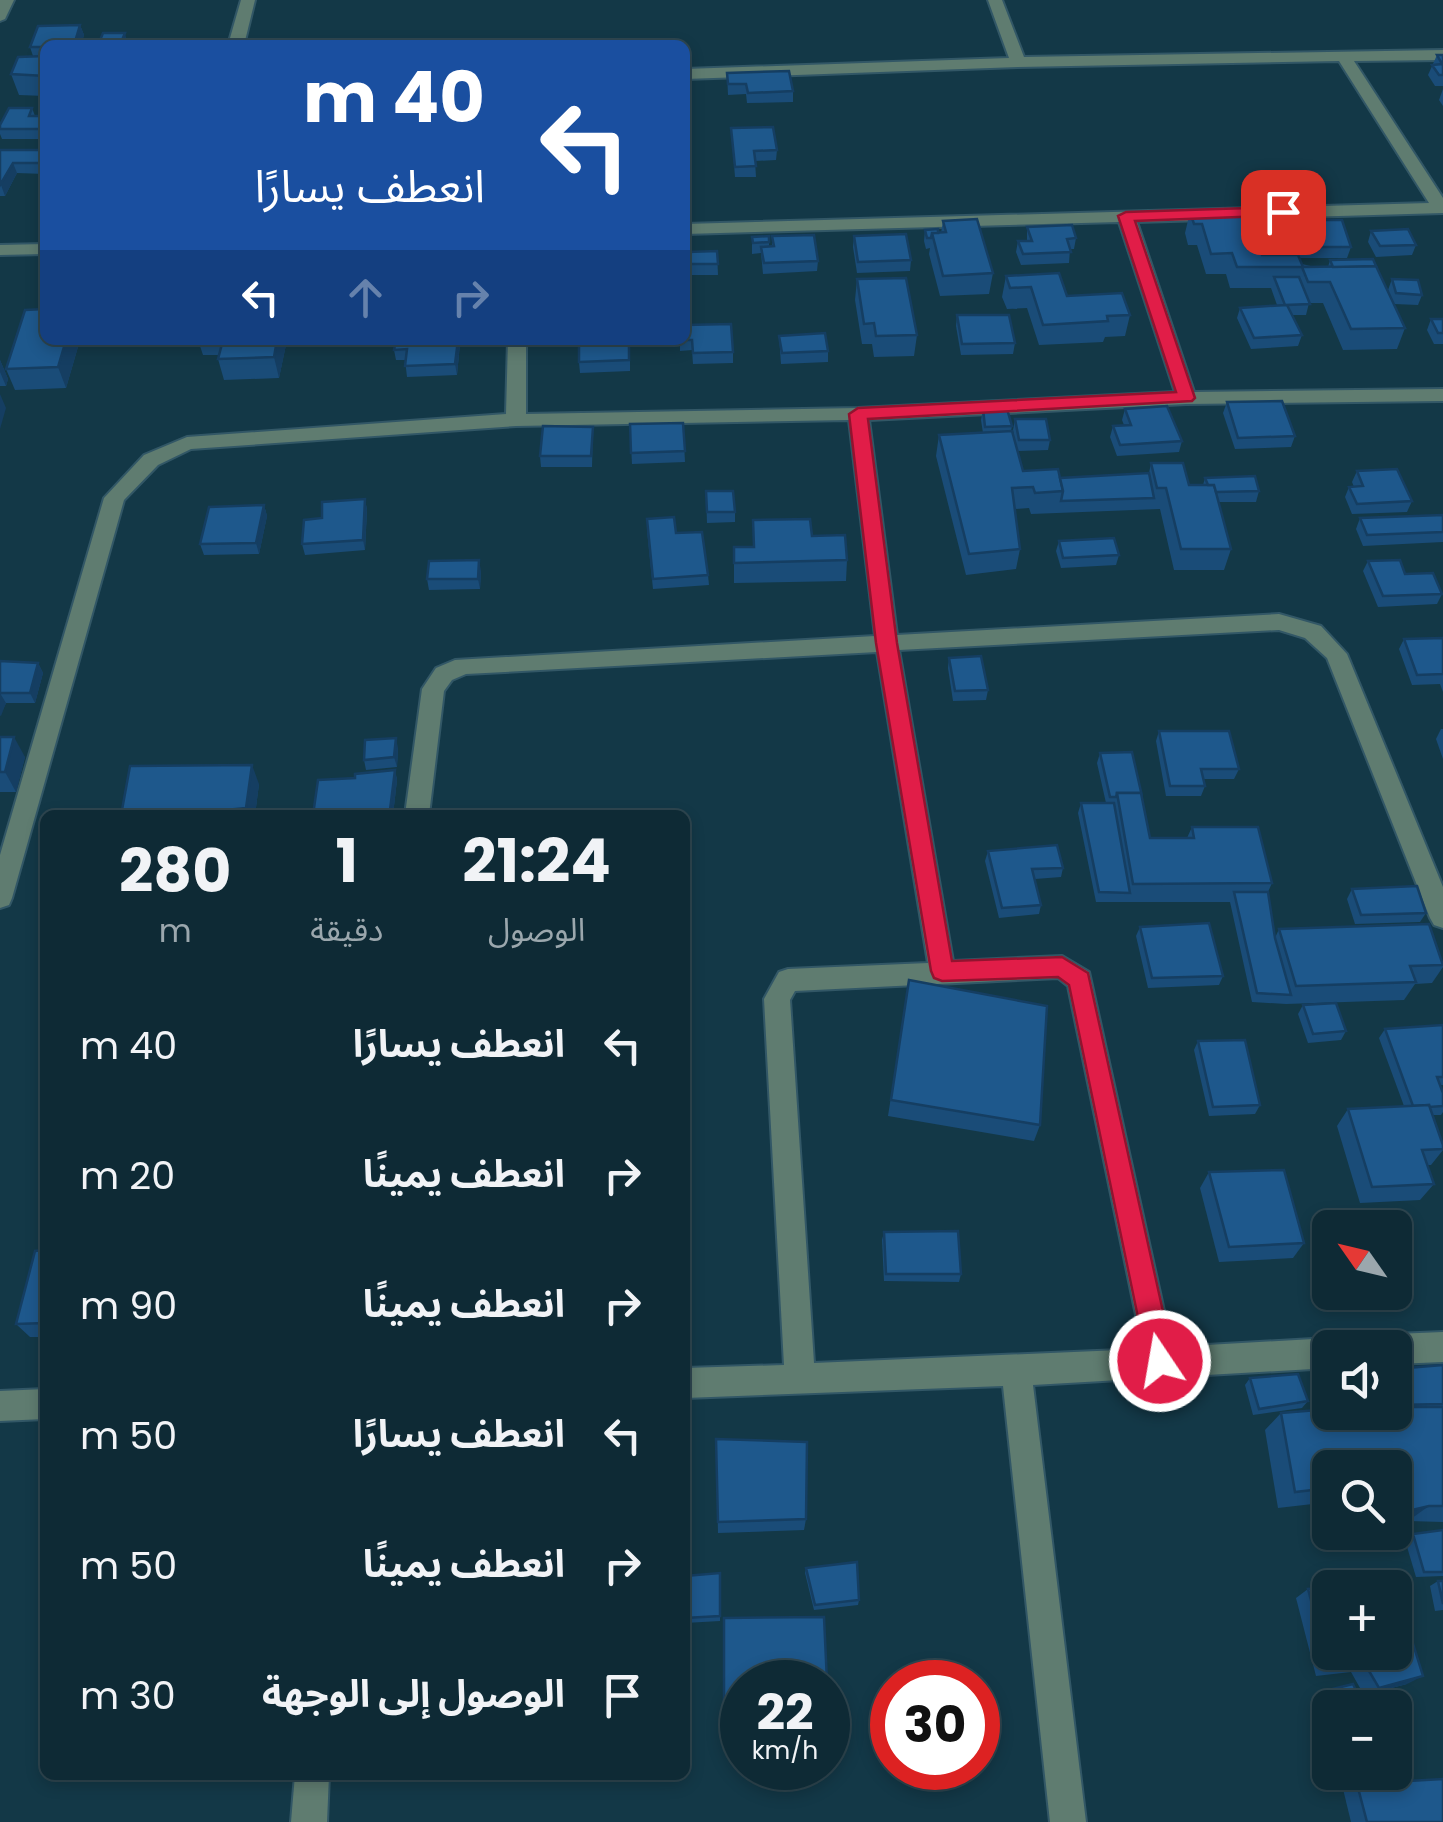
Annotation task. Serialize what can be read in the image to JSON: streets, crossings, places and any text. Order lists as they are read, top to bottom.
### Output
{
  "north": "top left",
  "page": {
    "turn": ["40 m", "انعطف يسارًا"],
    "eta": [
      "21:24",
      "الوصول",
      "1",
      "دقيقة",
      "280",
      "m"
    ],
    "list": [
      {
        "name": "انعطف يسارًا",
        "value": "40 m"
      },
      {
        "name": "انعطف يمينًا",
        "value": "20 m"
      },
      {
        "name": "انعطف يمينًا",
        "value": "90 m"
      },
      {
        "name": "انعطف يسارًا",
        "value": "50 m"
      },
      {
        "name": "انعطف يمينًا",
        "value": "50 m"
      },
      {
        "name": "الوصول إلى الوجهة",
        "value": "30 m"
      }
    ],
    "map_buttons": ["+", "−"],
    "speed": "22 km/h",
    "limit": "30"
  }
}
